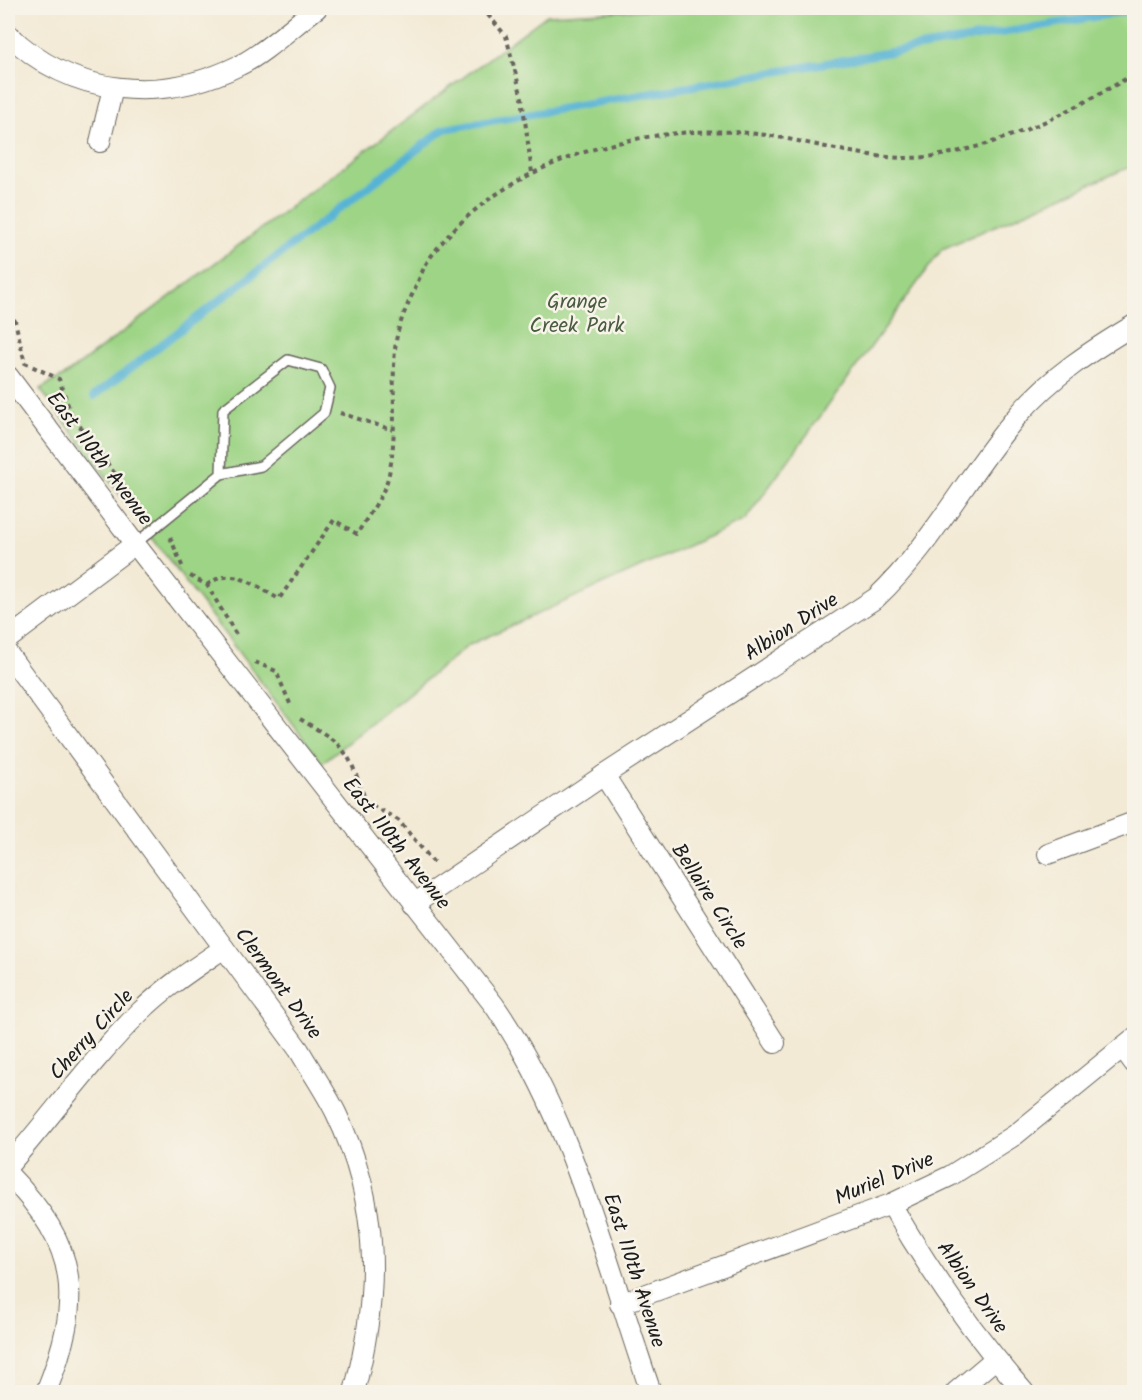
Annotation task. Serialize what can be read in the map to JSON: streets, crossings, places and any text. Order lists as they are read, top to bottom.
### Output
{
  "streets": {
    "street": [
      "East 110th Avenue",
      "Albion Drive",
      "Bellaire Circle",
      "Clermont Drive",
      "Cherry Circle",
      "Muriel Drive"
    ]
  },
  "crossings": [
    ["East 110th Avenue", "Albion Drive"],
    ["East 110th Avenue", "Muriel Drive"],
    ["Albion Drive", "Bellaire Circle"],
    ["Albion Drive", "Muriel Drive"],
    ["Clermont Drive", "Cherry Circle"]
  ],
  "parks": ["Grange Creek Park"]
}
